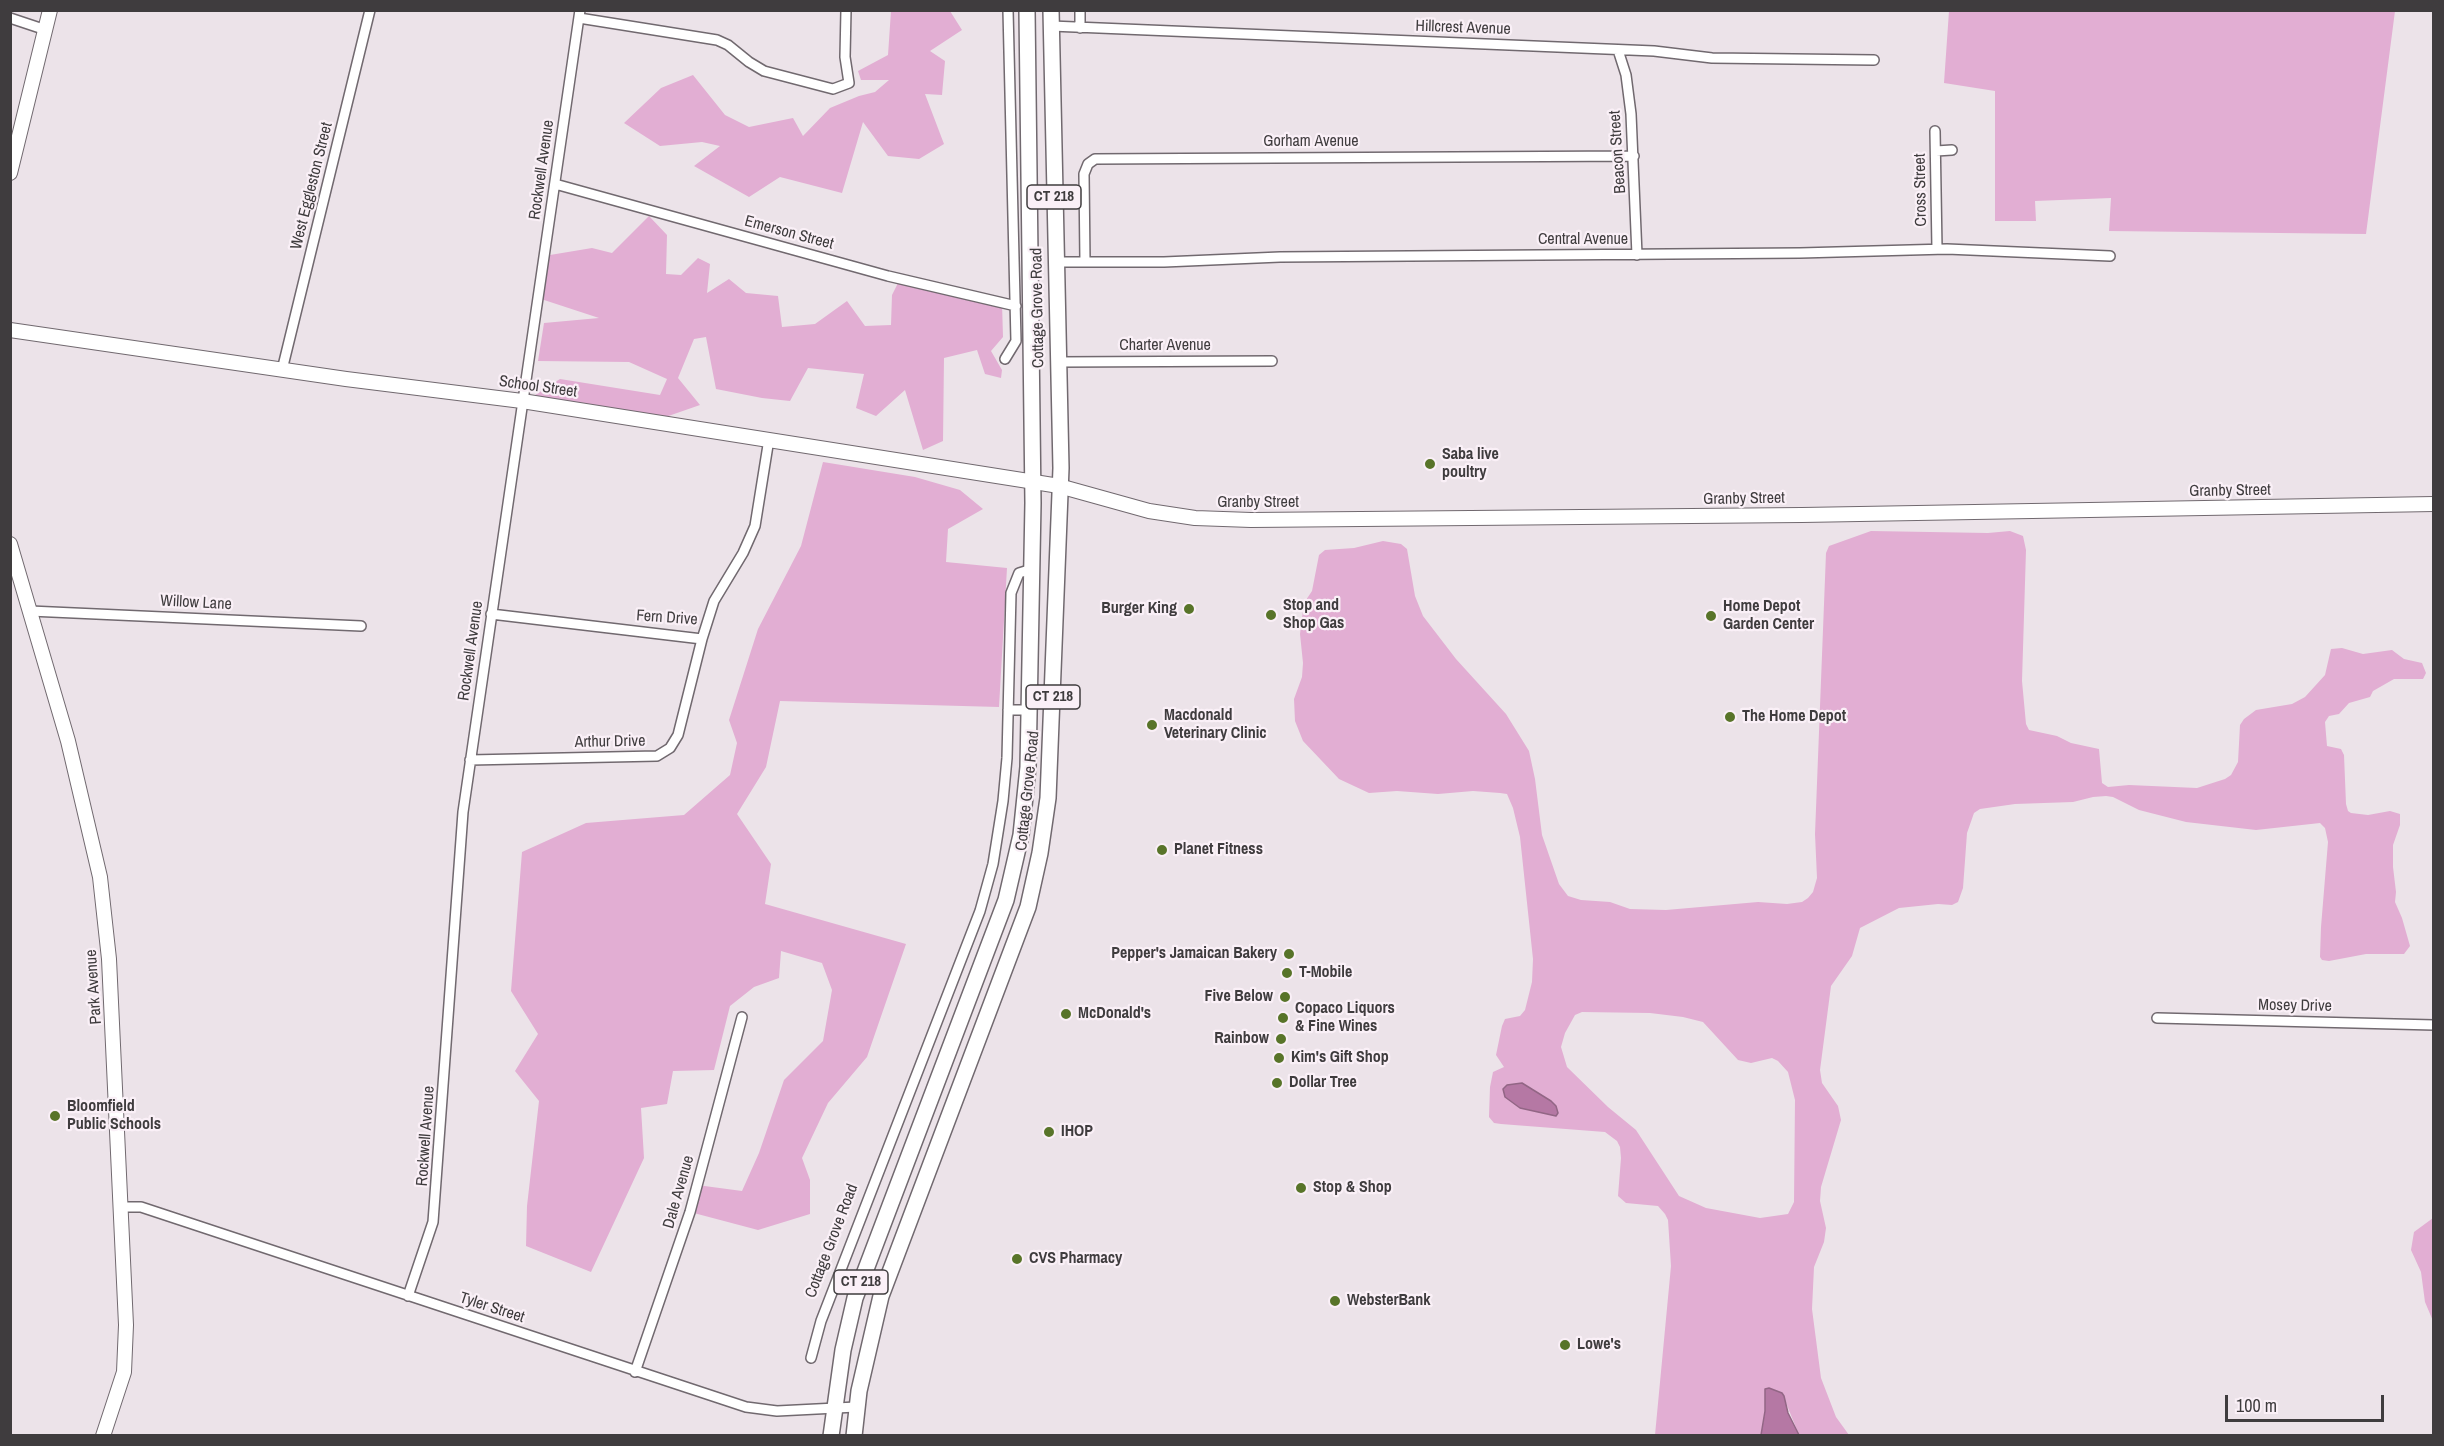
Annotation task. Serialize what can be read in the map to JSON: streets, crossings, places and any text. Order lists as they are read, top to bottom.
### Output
{
  "streets": {
    "main road": [
      "CT 218",
      "Cottage Grove Road",
      "School Street",
      "Granby Street",
      "Park Avenue"
    ],
    "street": [
      "Hillcrest Avenue",
      "Gorham Avenue",
      "Beacon Street",
      "Rockwell Avenue",
      "West Eggleston Street",
      "Cross Street",
      "Emerson Street",
      "Central Avenue",
      "Charter Avenue",
      "Willow Lane",
      "Fern Drive",
      "Arthur Drive",
      "Mosey Drive",
      "Dale Avenue",
      "Tyler Street"
    ]
  },
  "crossings": [
    ["Hillcrest Avenue", "Beacon Street"],
    ["Hillcrest Avenue", "Cottage Grove Road"],
    ["Gorham Avenue", "Beacon Street"],
    ["Gorham Avenue", "Central Avenue"],
    ["Beacon Street", "Central Avenue"],
    ["Rockwell Avenue", "Emerson Street"],
    ["Rockwell Avenue", "School Street"],
    ["Rockwell Avenue", "Fern Drive"],
    ["Rockwell Avenue", "Arthur Drive"],
    ["Rockwell Avenue", "Tyler Street"],
    ["West Eggleston Street", "School Street"],
    ["Cross Street", "Central Avenue"],
    ["Emerson Street", "Cottage Grove Road"],
    ["Central Avenue", "Cottage Grove Road"],
    ["Cottage Grove Road", "Charter Avenue"],
    ["Cottage Grove Road", "School Street"],
    ["Cottage Grove Road", "Granby Street"],
    ["Cottage Grove Road", "Tyler Street"],
    ["School Street", "Granby Street"],
    ["School Street", "Fern Drive"],
    ["Willow Lane", "Park Avenue"],
    ["Fern Drive", "Arthur Drive"],
    ["Park Avenue", "Tyler Street"],
    ["Dale Avenue", "Tyler Street"]
  ],
  "places": [
    "Saba live poultry",
    "Burger King",
    "Stop and Shop Gas",
    "Home Depot Garden Center",
    "The Home Depot",
    "Macdonald Veterinary Clinic",
    "Planet Fitness",
    "Pepper's Jamaican Bakery",
    "T-Mobile",
    "Five Below",
    "McDonald's",
    "Copaco Liquors & Fine Wines",
    "Rainbow",
    "Kim's Gift Shop",
    "Dollar Tree",
    "Bloomfield Public Schools",
    "IHOP",
    "Stop & Shop",
    "CVS Pharmacy",
    "WebsterBank",
    "Lowe's"
  ],
  "scale_bar": "100 m"
}
